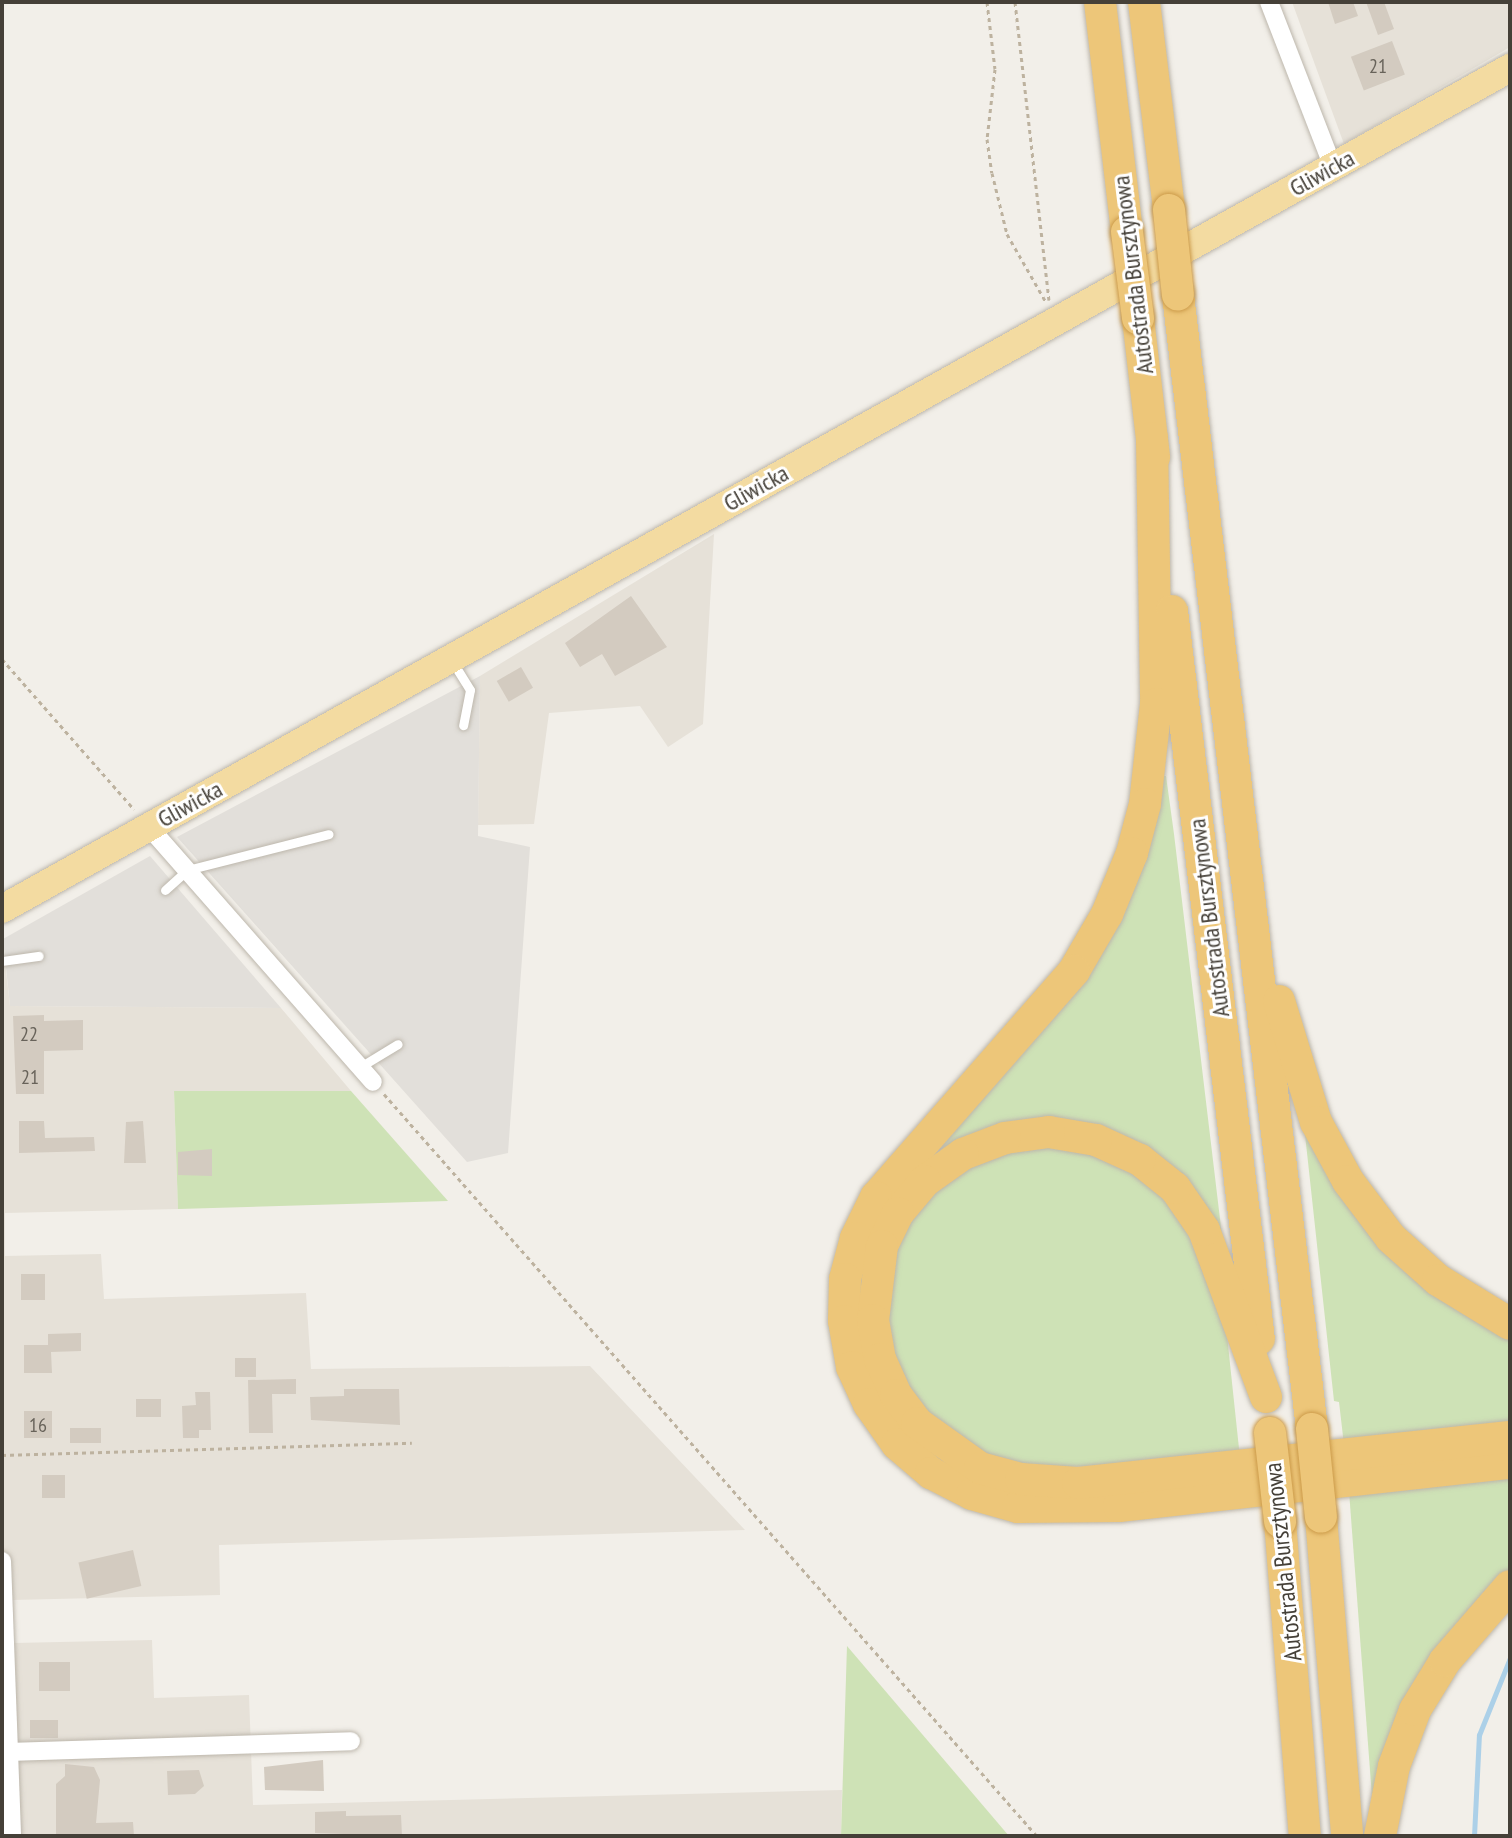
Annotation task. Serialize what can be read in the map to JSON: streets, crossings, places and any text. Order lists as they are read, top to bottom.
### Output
{
  "streets": {
    "highway": ["Autostrada Bursztynowa"],
    "main road": ["Gliwicka"]
  },
  "house_numbers": [
    "21",
    "22",
    "21",
    "16"
  ]
}
